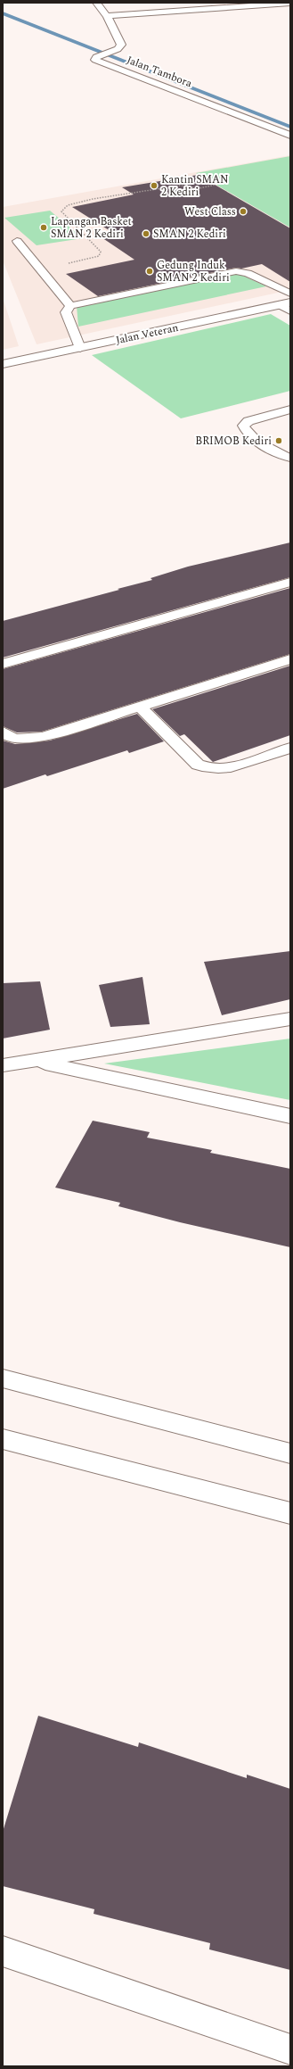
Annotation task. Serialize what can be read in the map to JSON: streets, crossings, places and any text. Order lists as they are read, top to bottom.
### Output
{
  "streets": {
    "street": ["Jalan Tambora", "Jalan Veteran"]
  },
  "places": [
    "Kantin SMAN 2 Kediri",
    "West Class",
    "Lapangan Basket SMAN 2 Kediri",
    "SMAN 2 Kediri",
    "Gedung Induk SMAN 2 Kediri",
    "BRIMOB Kediri"
  ]
}
